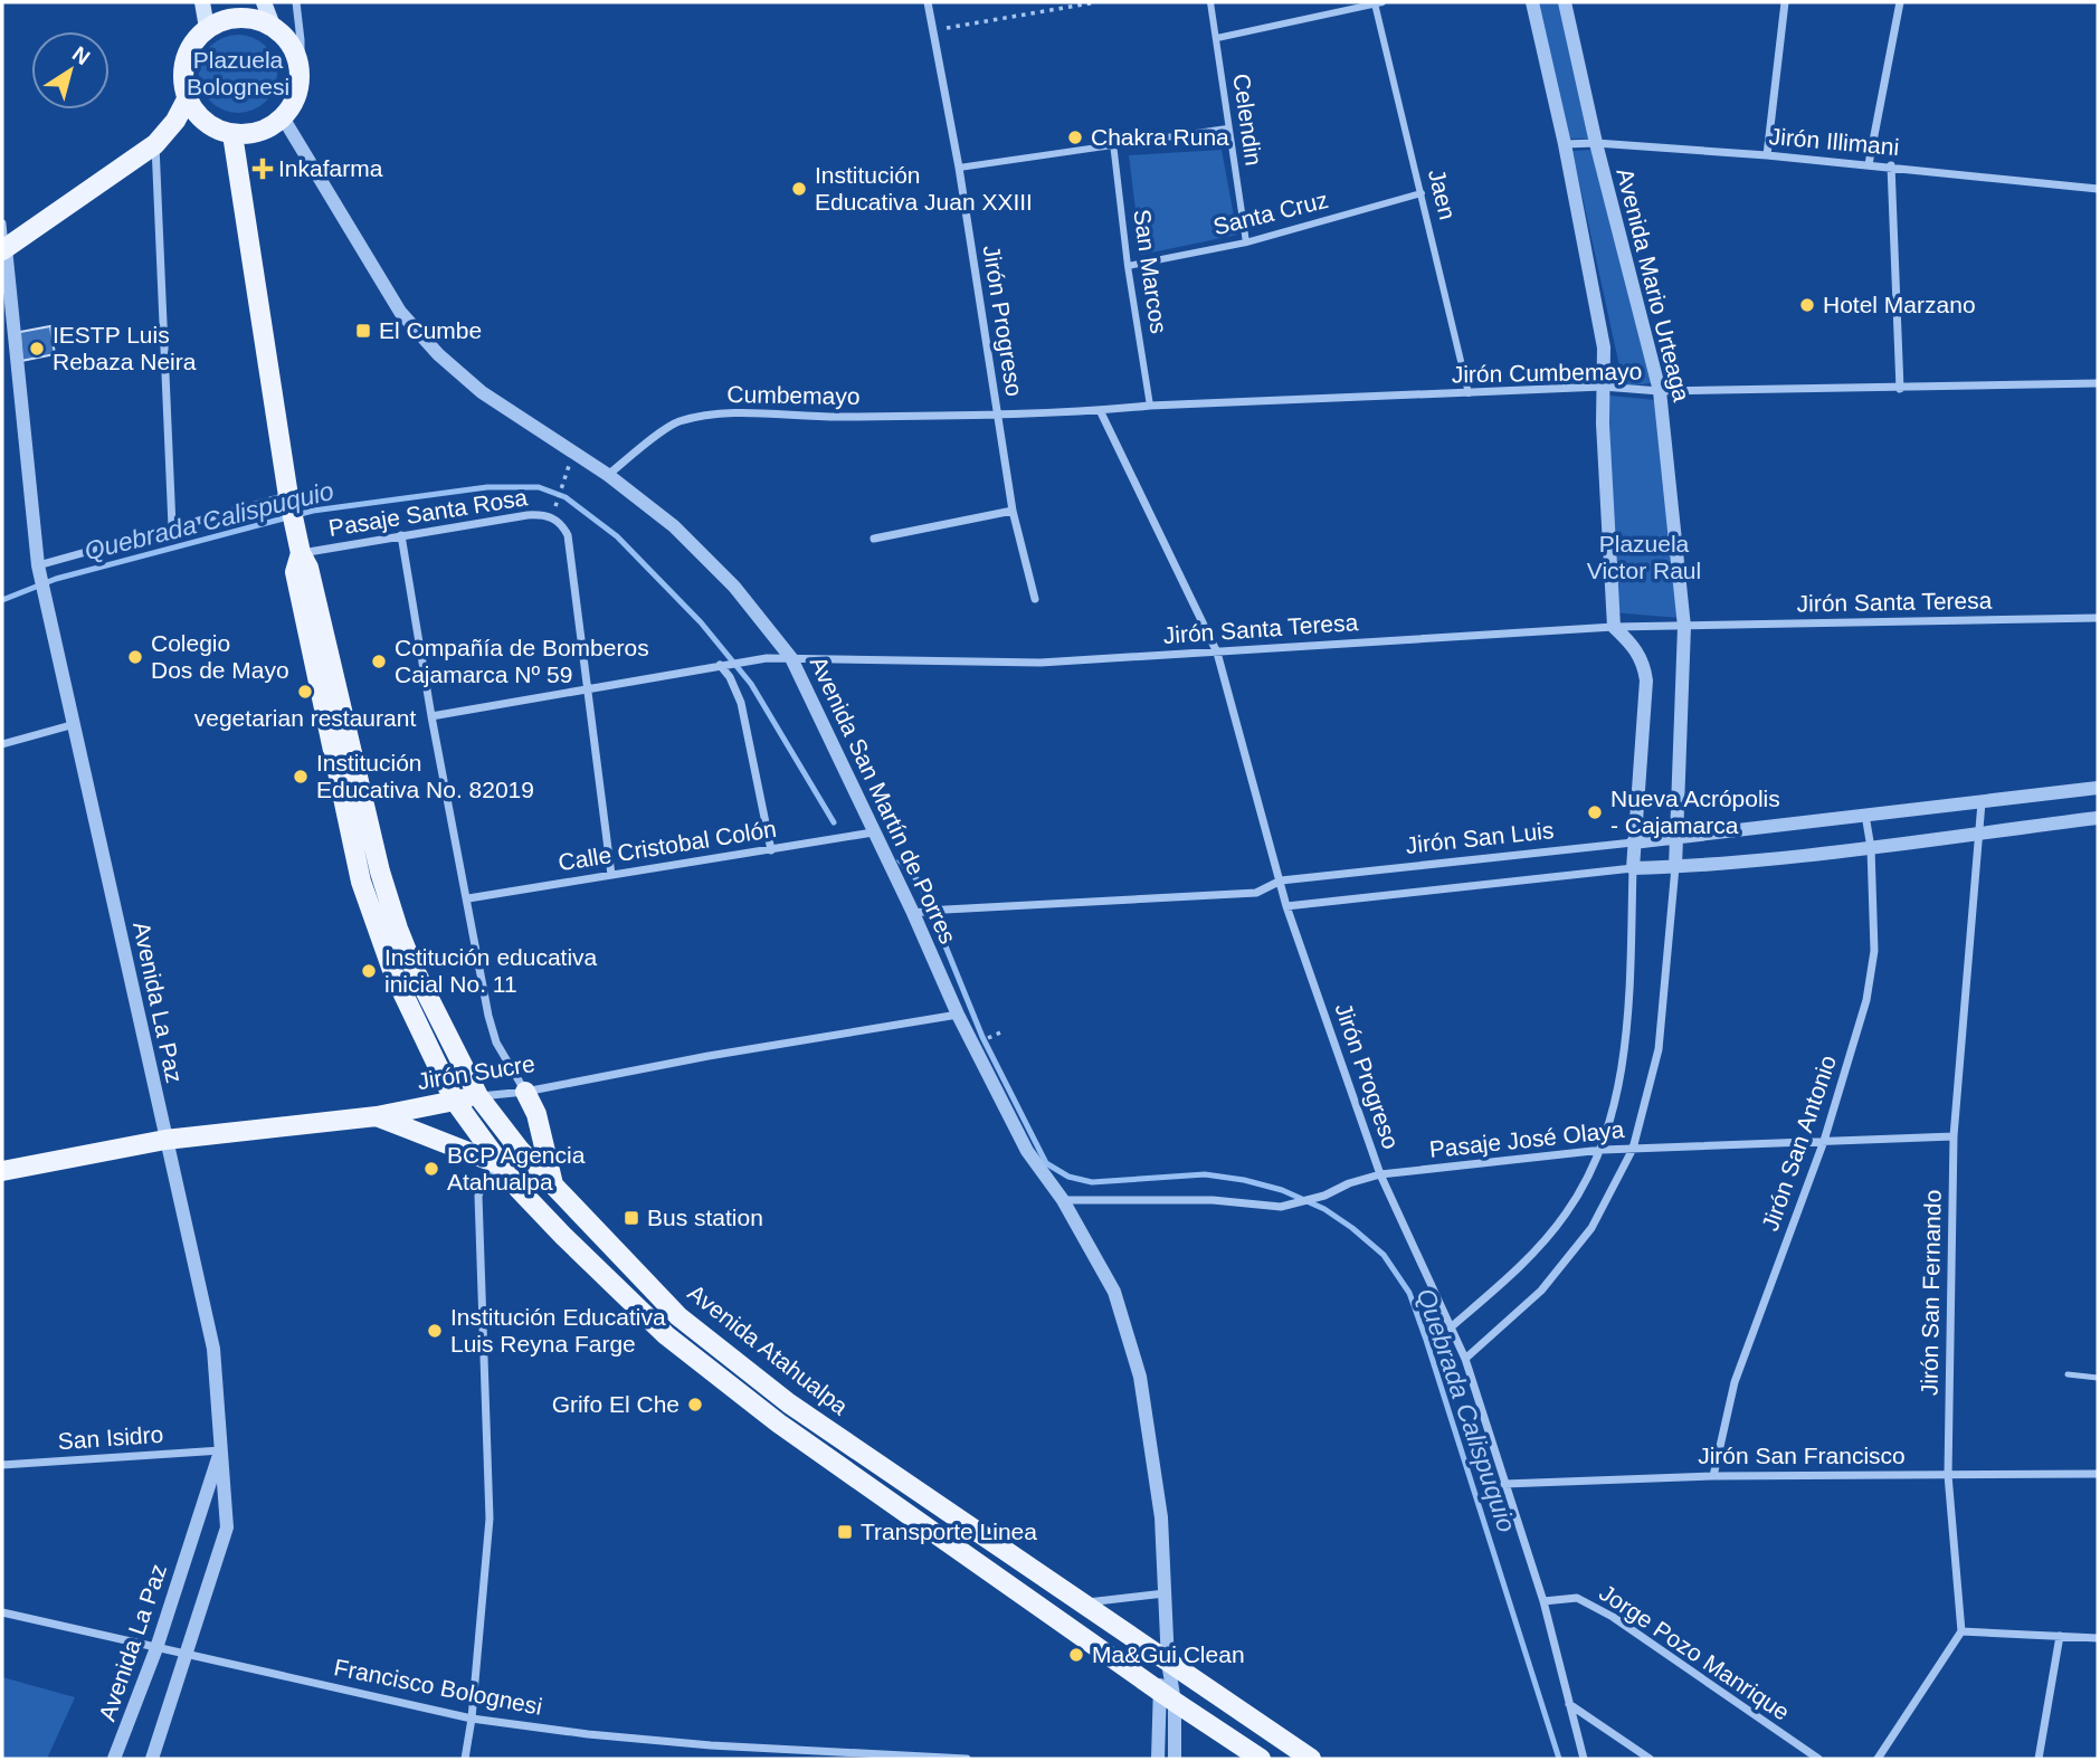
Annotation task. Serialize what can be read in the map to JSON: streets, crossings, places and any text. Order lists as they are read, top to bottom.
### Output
{
  "streets": {
    "main road": ["Jirón Sucre", "Avenida Atahualpa"],
    "street": [
      "Celendin",
      "Jirón Illimani",
      "Jaen",
      "Santa Cruz",
      "San Marcos",
      "Avenida Mario Urteaga",
      "Jirón Progreso",
      "Jirón Cumbemayo",
      "Cumbemayo",
      "Pasaje Santa Rosa",
      "Jirón Santa Teresa",
      "Avenida San Martín de Porres",
      "Jirón San Luis",
      "Calle Cristobal Colón",
      "Avenida La Paz",
      "Pasaje José Olaya",
      "Jirón San Antonio",
      "Jirón San Fernando",
      "San Isidro",
      "Jirón San Francisco",
      "Jorge Pozo Manrique",
      "Francisco Bolognesi"
    ]
  },
  "crossings": [
    ["Celendin", "Santa Cruz"],
    ["Jirón Illimani", "Avenida Mario Urteaga"],
    ["Jaen", "Santa Cruz"],
    ["Jaen", "Jirón Cumbemayo"],
    ["Santa Cruz", "San Marcos"],
    ["San Marcos", "Jirón Cumbemayo"],
    ["Avenida Mario Urteaga", "Jirón Progreso"],
    ["Avenida Mario Urteaga", "Jirón Cumbemayo"],
    ["Avenida Mario Urteaga", "Jirón Santa Teresa"],
    ["Avenida Mario Urteaga", "Jirón San Luis"],
    ["Avenida Mario Urteaga", "Pasaje José Olaya"],
    ["Jirón Progreso", "Jirón Cumbemayo"],
    ["Jirón Progreso", "Cumbemayo"],
    ["Jirón Progreso", "Jirón Santa Teresa"],
    ["Jirón Progreso", "Jirón San Luis"],
    ["Jirón Progreso", "Pasaje José Olaya"],
    ["Jirón Progreso", "Jirón San Francisco"],
    ["Jirón Progreso", "Jorge Pozo Manrique"],
    ["Jirón Cumbemayo", "Cumbemayo"],
    ["Cumbemayo", "Avenida San Martín de Porres"],
    ["Pasaje Santa Rosa", "Jirón Santa Teresa"],
    ["Pasaje Santa Rosa", "Avenida Atahualpa"],
    ["Jirón Santa Teresa", "Avenida San Martín de Porres"],
    ["Avenida San Martín de Porres", "Jirón San Luis"],
    ["Avenida San Martín de Porres", "Calle Cristobal Colón"],
    ["Avenida San Martín de Porres", "Jirón Sucre"],
    ["Avenida San Martín de Porres", "Pasaje José Olaya"],
    ["Avenida San Martín de Porres", "Avenida Atahualpa"],
    ["Jirón San Luis", "Jirón San Antonio"],
    ["Jirón San Luis", "Jirón San Fernando"],
    ["Avenida La Paz", "Jirón Sucre"],
    ["Avenida La Paz", "San Isidro"],
    ["Avenida La Paz", "Francisco Bolognesi"],
    ["Jirón Sucre", "Avenida Atahualpa"],
    ["Pasaje José Olaya", "Jirón San Antonio"],
    ["Pasaje José Olaya", "Jirón San Fernando"],
    ["Jirón San Antonio", "Jirón San Francisco"],
    ["Jirón San Fernando", "Jirón San Francisco"]
  ],
  "water": ["Quebrada Calispuquio"],
  "parks": ["Plazuela Bolognesi", "Plazuela Victor Raul"],
  "places": {
    "other": [
      "Chakra Runa",
      "Institución Educativa Juan XXIII",
      "Hotel Marzano",
      "IESTP Luis Rebaza Neira",
      "Colegio Dos de Mayo",
      "Compañía de Bomberos Cajamarca Nº 59",
      "vegetarian restaurant",
      "Institución Educativa No. 82019",
      "Nueva Acrópolis - Cajamarca",
      "Institución educativa inicial No. 11",
      "BCP Agencia Atahualpa",
      "Institución Educativa Luis Reyna Farge",
      "Grifo El Che",
      "Ma&Gui Clean"
    ],
    "health": ["Inkafarma"],
    "transit": ["El Cumbe", "Bus station", "Transporte Linea"]
  },
  "north": "top right"
}
